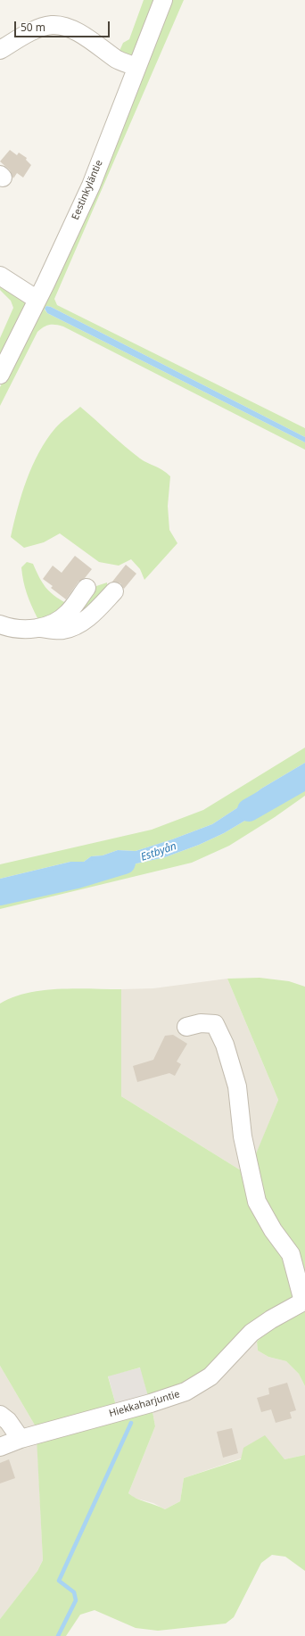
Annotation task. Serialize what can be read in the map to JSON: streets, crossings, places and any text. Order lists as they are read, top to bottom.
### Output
{
  "streets": {
    "street": ["Eestinkyläntie", "Hiekkaharjuntie"]
  },
  "water": ["Estbyån"],
  "scale_bar": "50 m"
}
